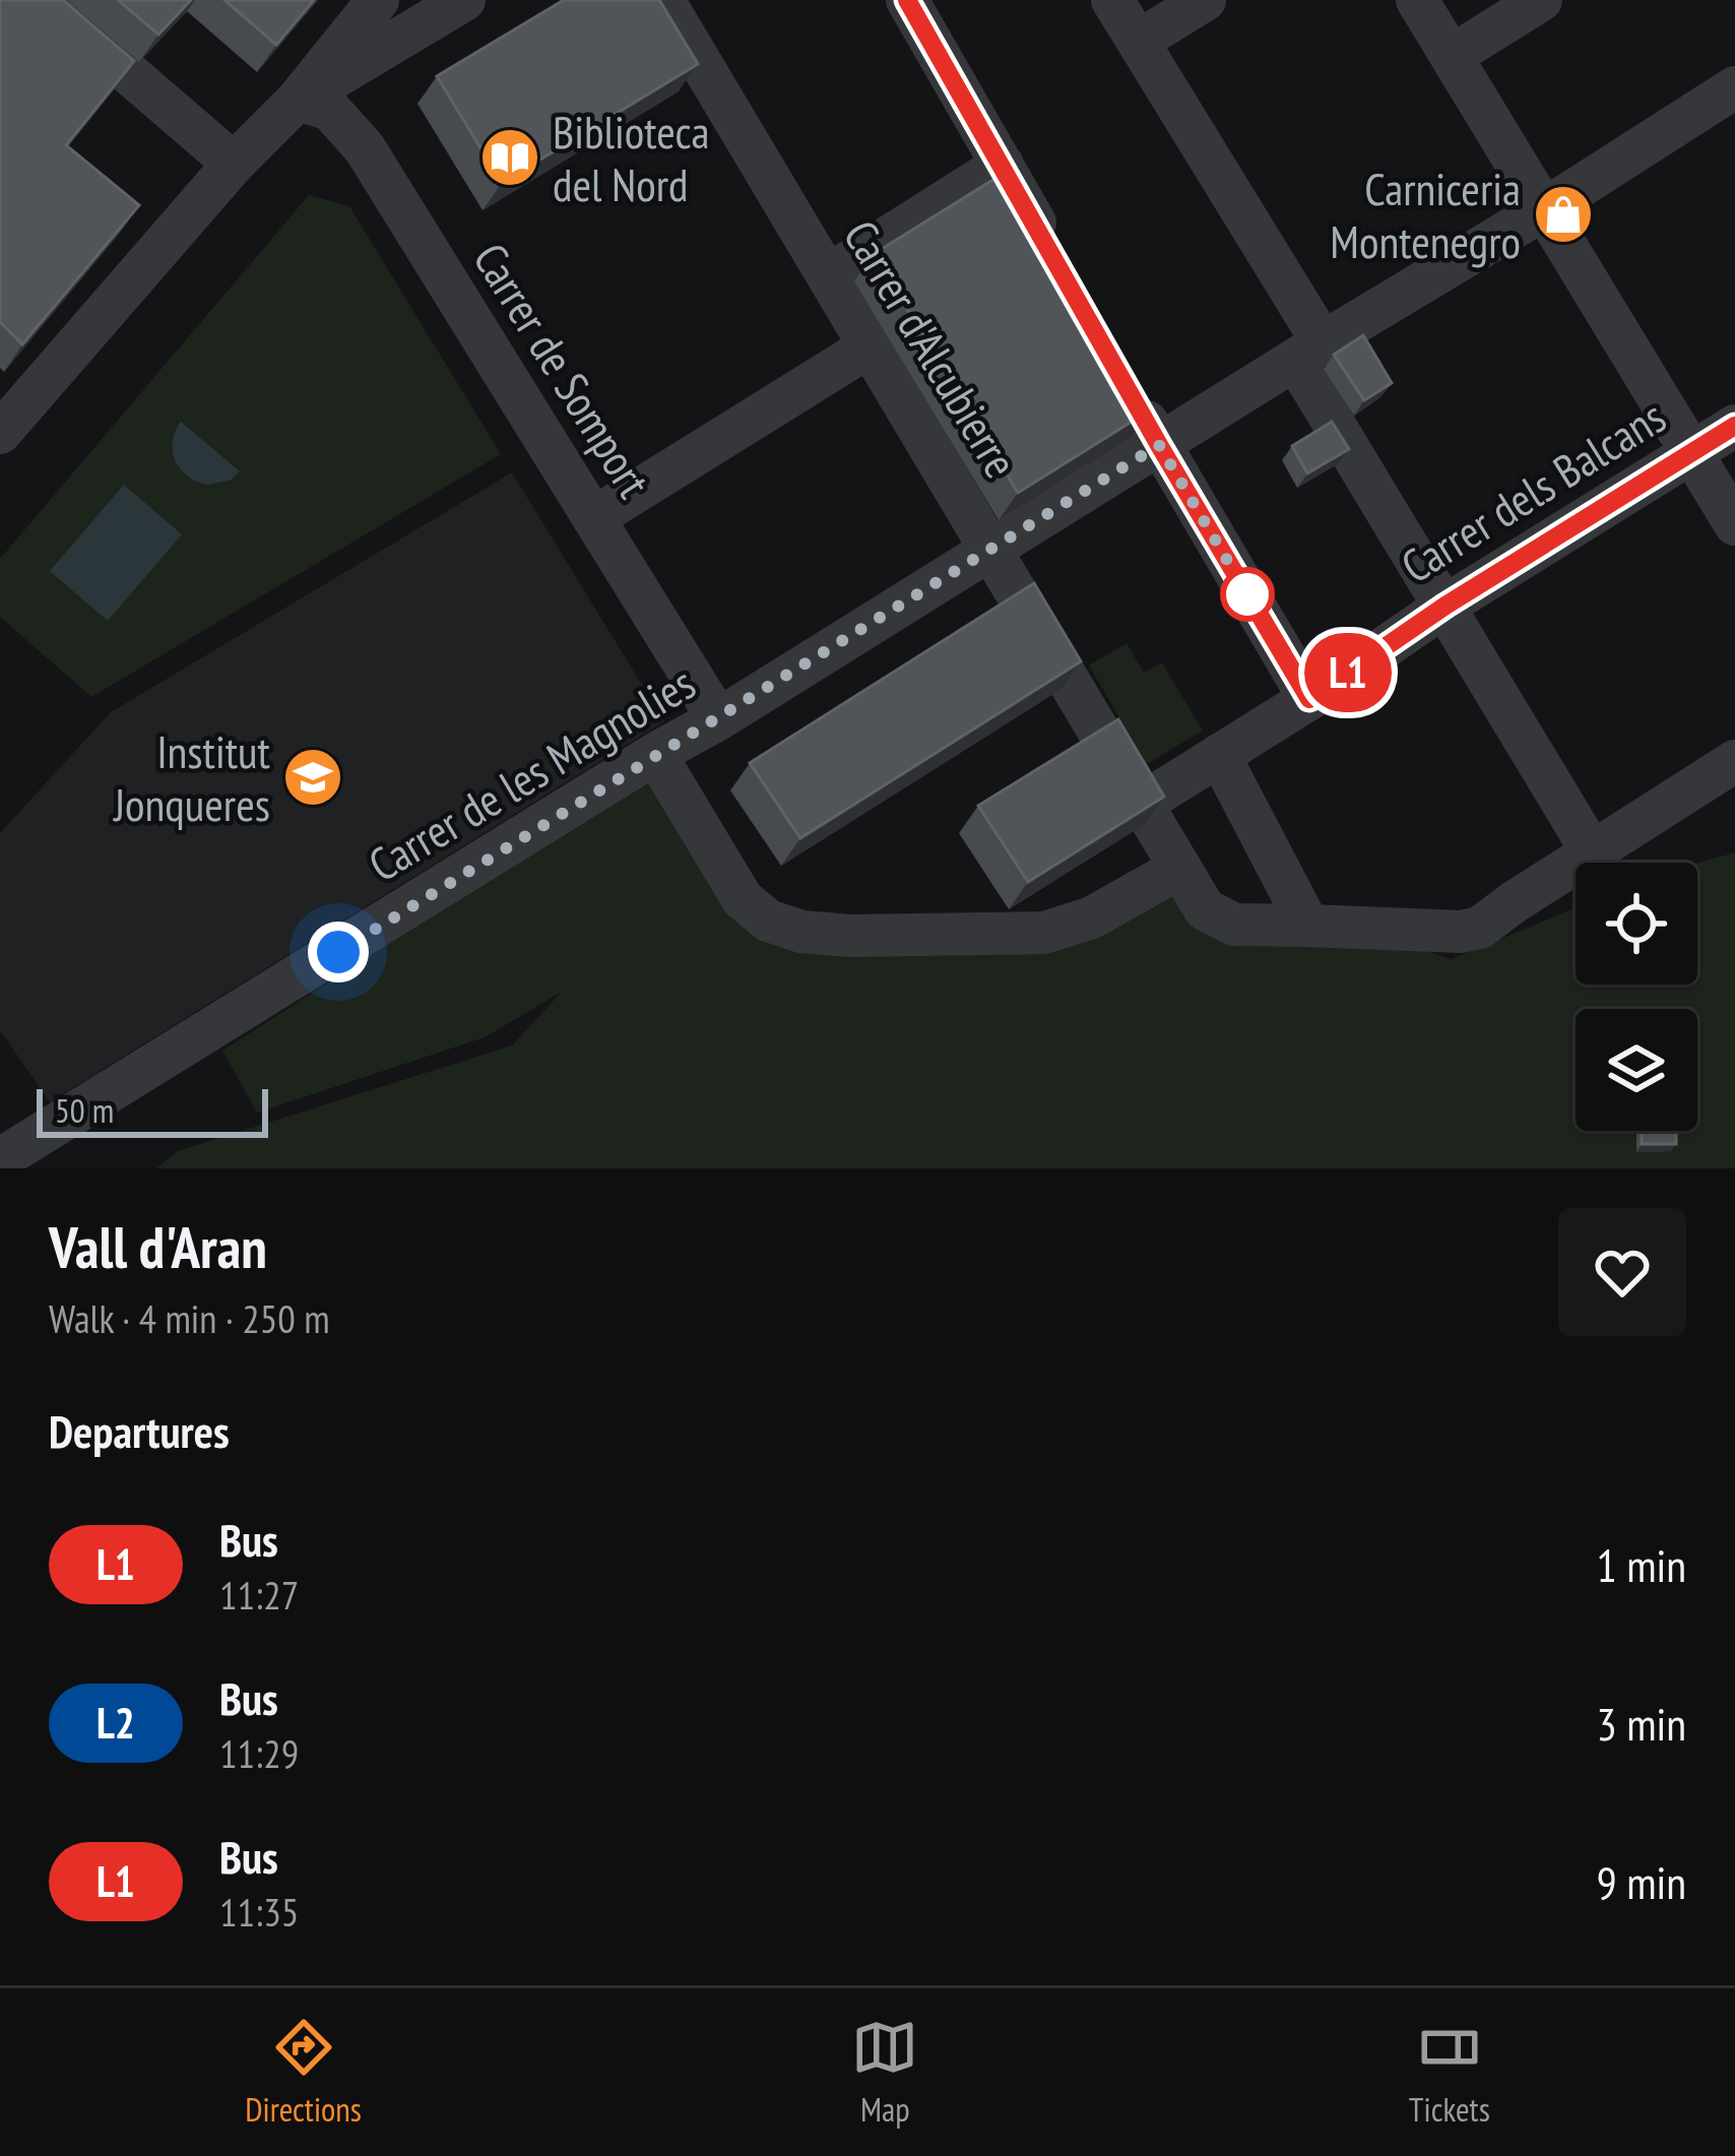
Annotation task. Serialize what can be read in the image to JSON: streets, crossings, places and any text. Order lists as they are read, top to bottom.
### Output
{
  "streets": {
    "street": [
      "Carrer d'Alcubierre",
      "Carrer de Somport",
      "Carrer dels Balcans",
      "Carrer de les Magnolies"
    ]
  },
  "crossings": [
    ["Carrer d'Alcubierre", "Carrer dels Balcans"],
    ["Carrer d'Alcubierre", "Carrer de les Magnolies"],
    ["Carrer de Somport", "Carrer de les Magnolies"]
  ],
  "places": {
    "library": ["Biblioteca del Nord"],
    "shop": ["Carniceria Montenegro"],
    "school or university": ["Institut Jonqueres"]
  },
  "lines": ["bus line L1"],
  "scale_bar": "50 m",
  "page": {
    "on_map": "L1",
    "scale": "50 m",
    "heading": [
      ["Vall d'Aran", "Walk · 4 min · 250 m"],
      "Departures"
    ],
    "list": [
      {
        "mark": "L1",
        "name": "Bus",
        "note": "11:27",
        "value": "1 min"
      },
      {
        "mark": "L2",
        "name": "Bus",
        "note": "11:29",
        "value": "3 min"
      },
      {
        "mark": "L1",
        "name": "Bus",
        "note": "11:35",
        "value": "9 min"
      }
    ],
    "tabs": ["Directions", "Map", "Tickets"]
  }
}
